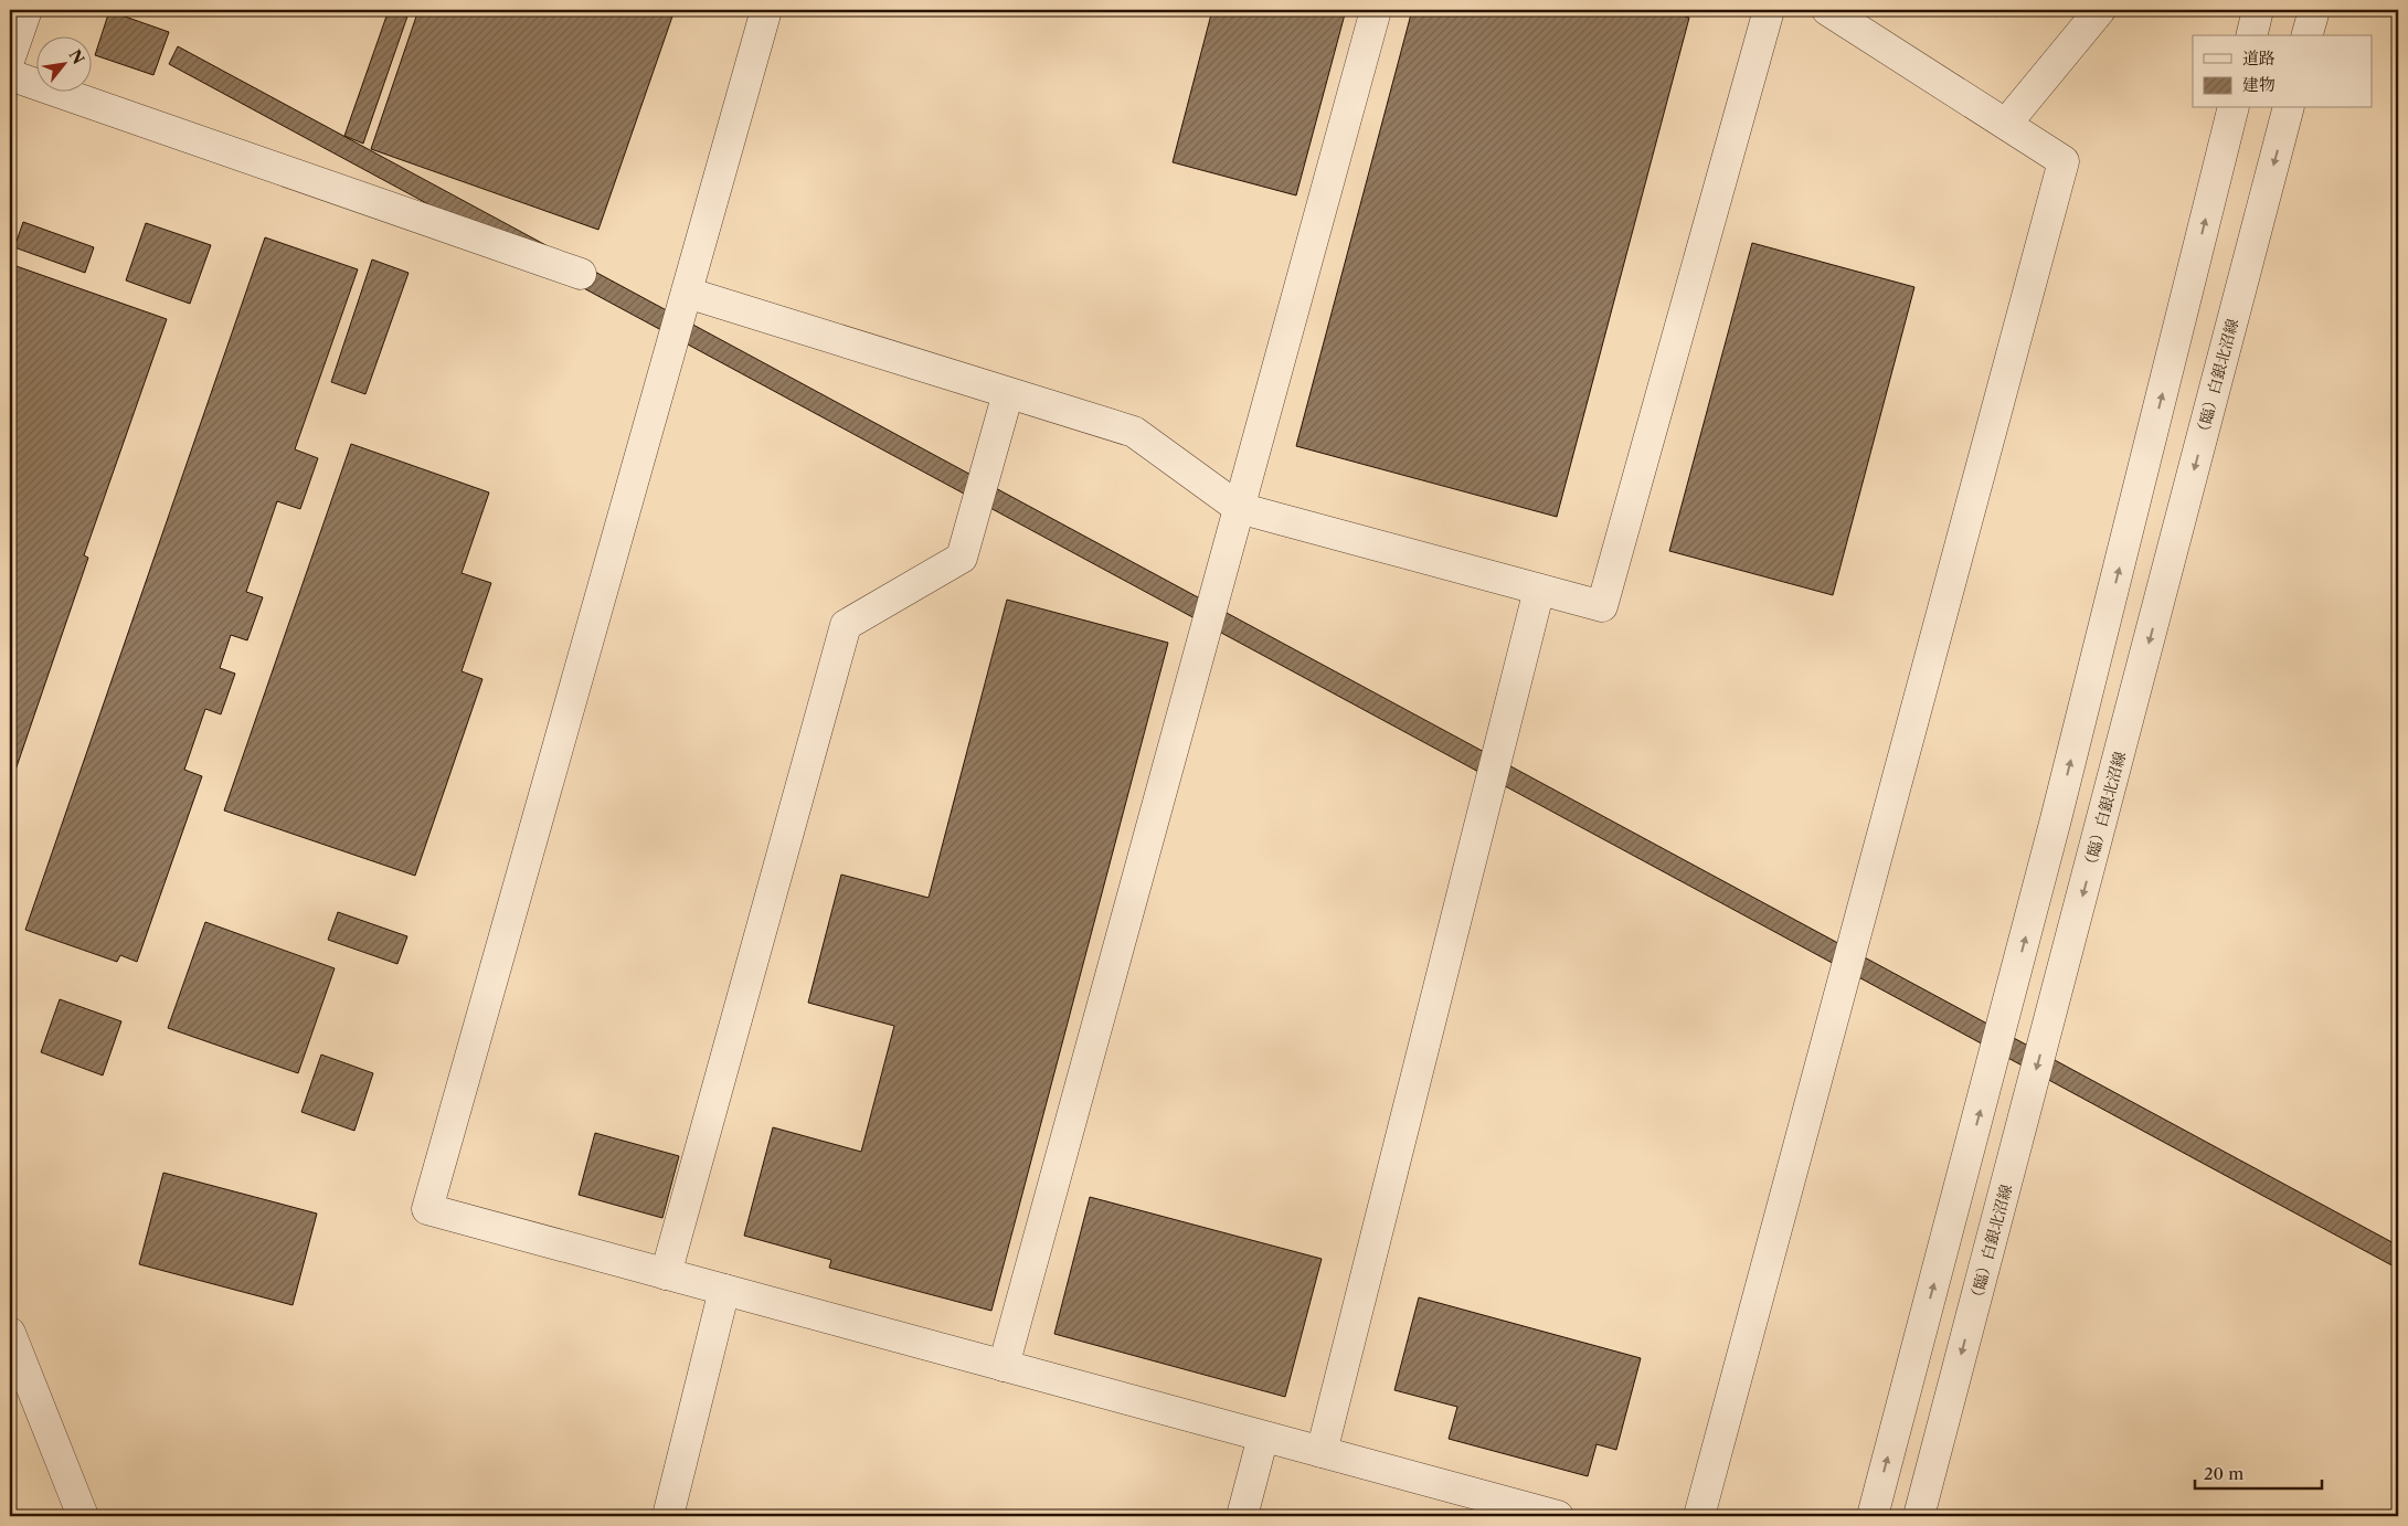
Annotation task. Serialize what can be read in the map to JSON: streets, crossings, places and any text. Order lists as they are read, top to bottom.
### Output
{
  "streets": {
    "street": ["（臨）白銀北沼線"]
  },
  "legend": ["道路", "建物"],
  "scale_bar": "20 m",
  "north": "top right"
}
